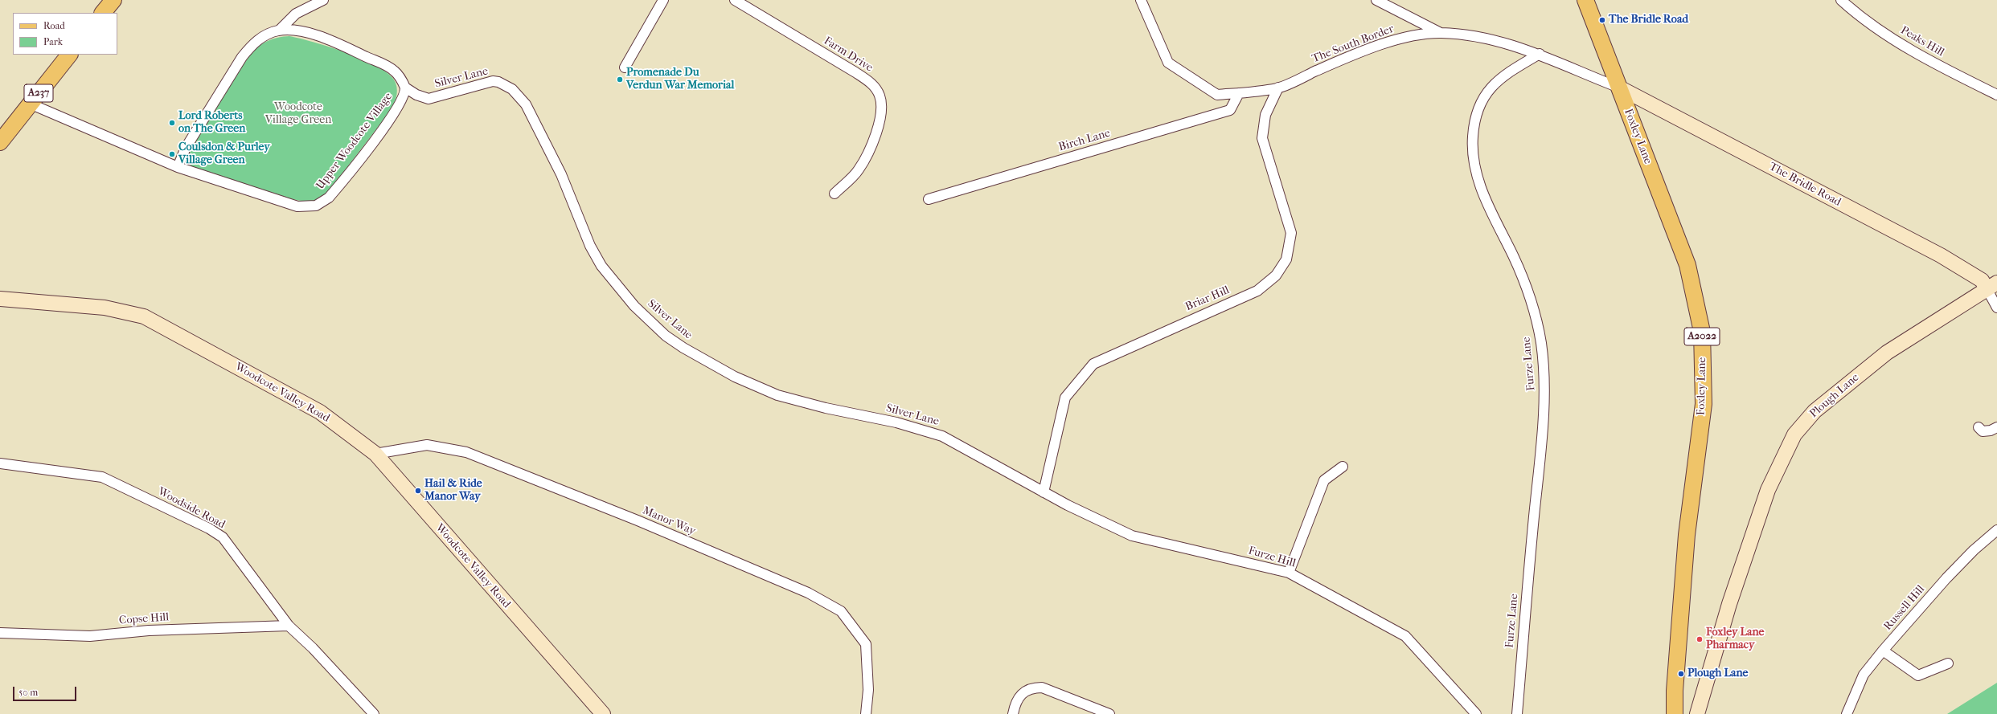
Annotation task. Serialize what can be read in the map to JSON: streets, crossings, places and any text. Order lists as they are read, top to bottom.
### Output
{
  "streets": {
    "main road": ["A237", "Foxley Lane", "A2022"],
    "street": [
      "Peaks Hill",
      "The South Border",
      "Farm Drive",
      "Silver Lane",
      "Birch Lane",
      "Upper Woodcote Village",
      "The Bridle Road",
      "Briar Hill",
      "Furze Lane",
      "Woodcote Valley Road",
      "Plough Lane",
      "Woodside Road",
      "Manor Way",
      "Furze Hill",
      "Russell Hill",
      "Copse Hill"
    ]
  },
  "crossings": [
    ["The South Border", "Foxley Lane"],
    ["The South Border", "Birch Lane"],
    ["The South Border", "The Bridle Road"],
    ["The South Border", "Briar Hill"],
    ["The South Border", "Furze Lane"],
    ["Silver Lane", "Upper Woodcote Village"],
    ["Silver Lane", "Briar Hill"],
    ["Silver Lane", "Furze Hill"],
    ["A237", "Upper Woodcote Village"],
    ["Foxley Lane", "The Bridle Road"],
    ["The Bridle Road", "Plough Lane"],
    ["Briar Hill", "Furze Hill"],
    ["Woodcote Valley Road", "Manor Way"],
    ["Woodside Road", "Copse Hill"]
  ],
  "parks": ["Woodcote Village Green"],
  "places": [
    "The Bridle Road",
    "Promenade Du Verdun War Memorial",
    "Lord Roberts on The Green",
    "Coulsdon & Purley Village Green",
    "Hail & Ride Manor Way",
    "Foxley Lane Pharmacy",
    "Plough Lane"
  ],
  "legend": ["Road", "Park"],
  "scale_bar": "50 m"
}
